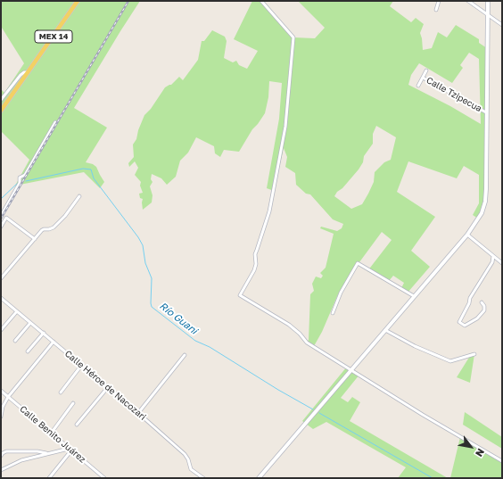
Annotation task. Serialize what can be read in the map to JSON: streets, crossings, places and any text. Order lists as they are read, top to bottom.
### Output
{
  "streets": {
    "main road": ["MEX 14"],
    "street": ["Calle Tzipecua", "Calle Héroe de Nacozari", "Calle Benito Juárez"]
  },
  "water": ["Río Guani"],
  "north": "bottom right"
}
